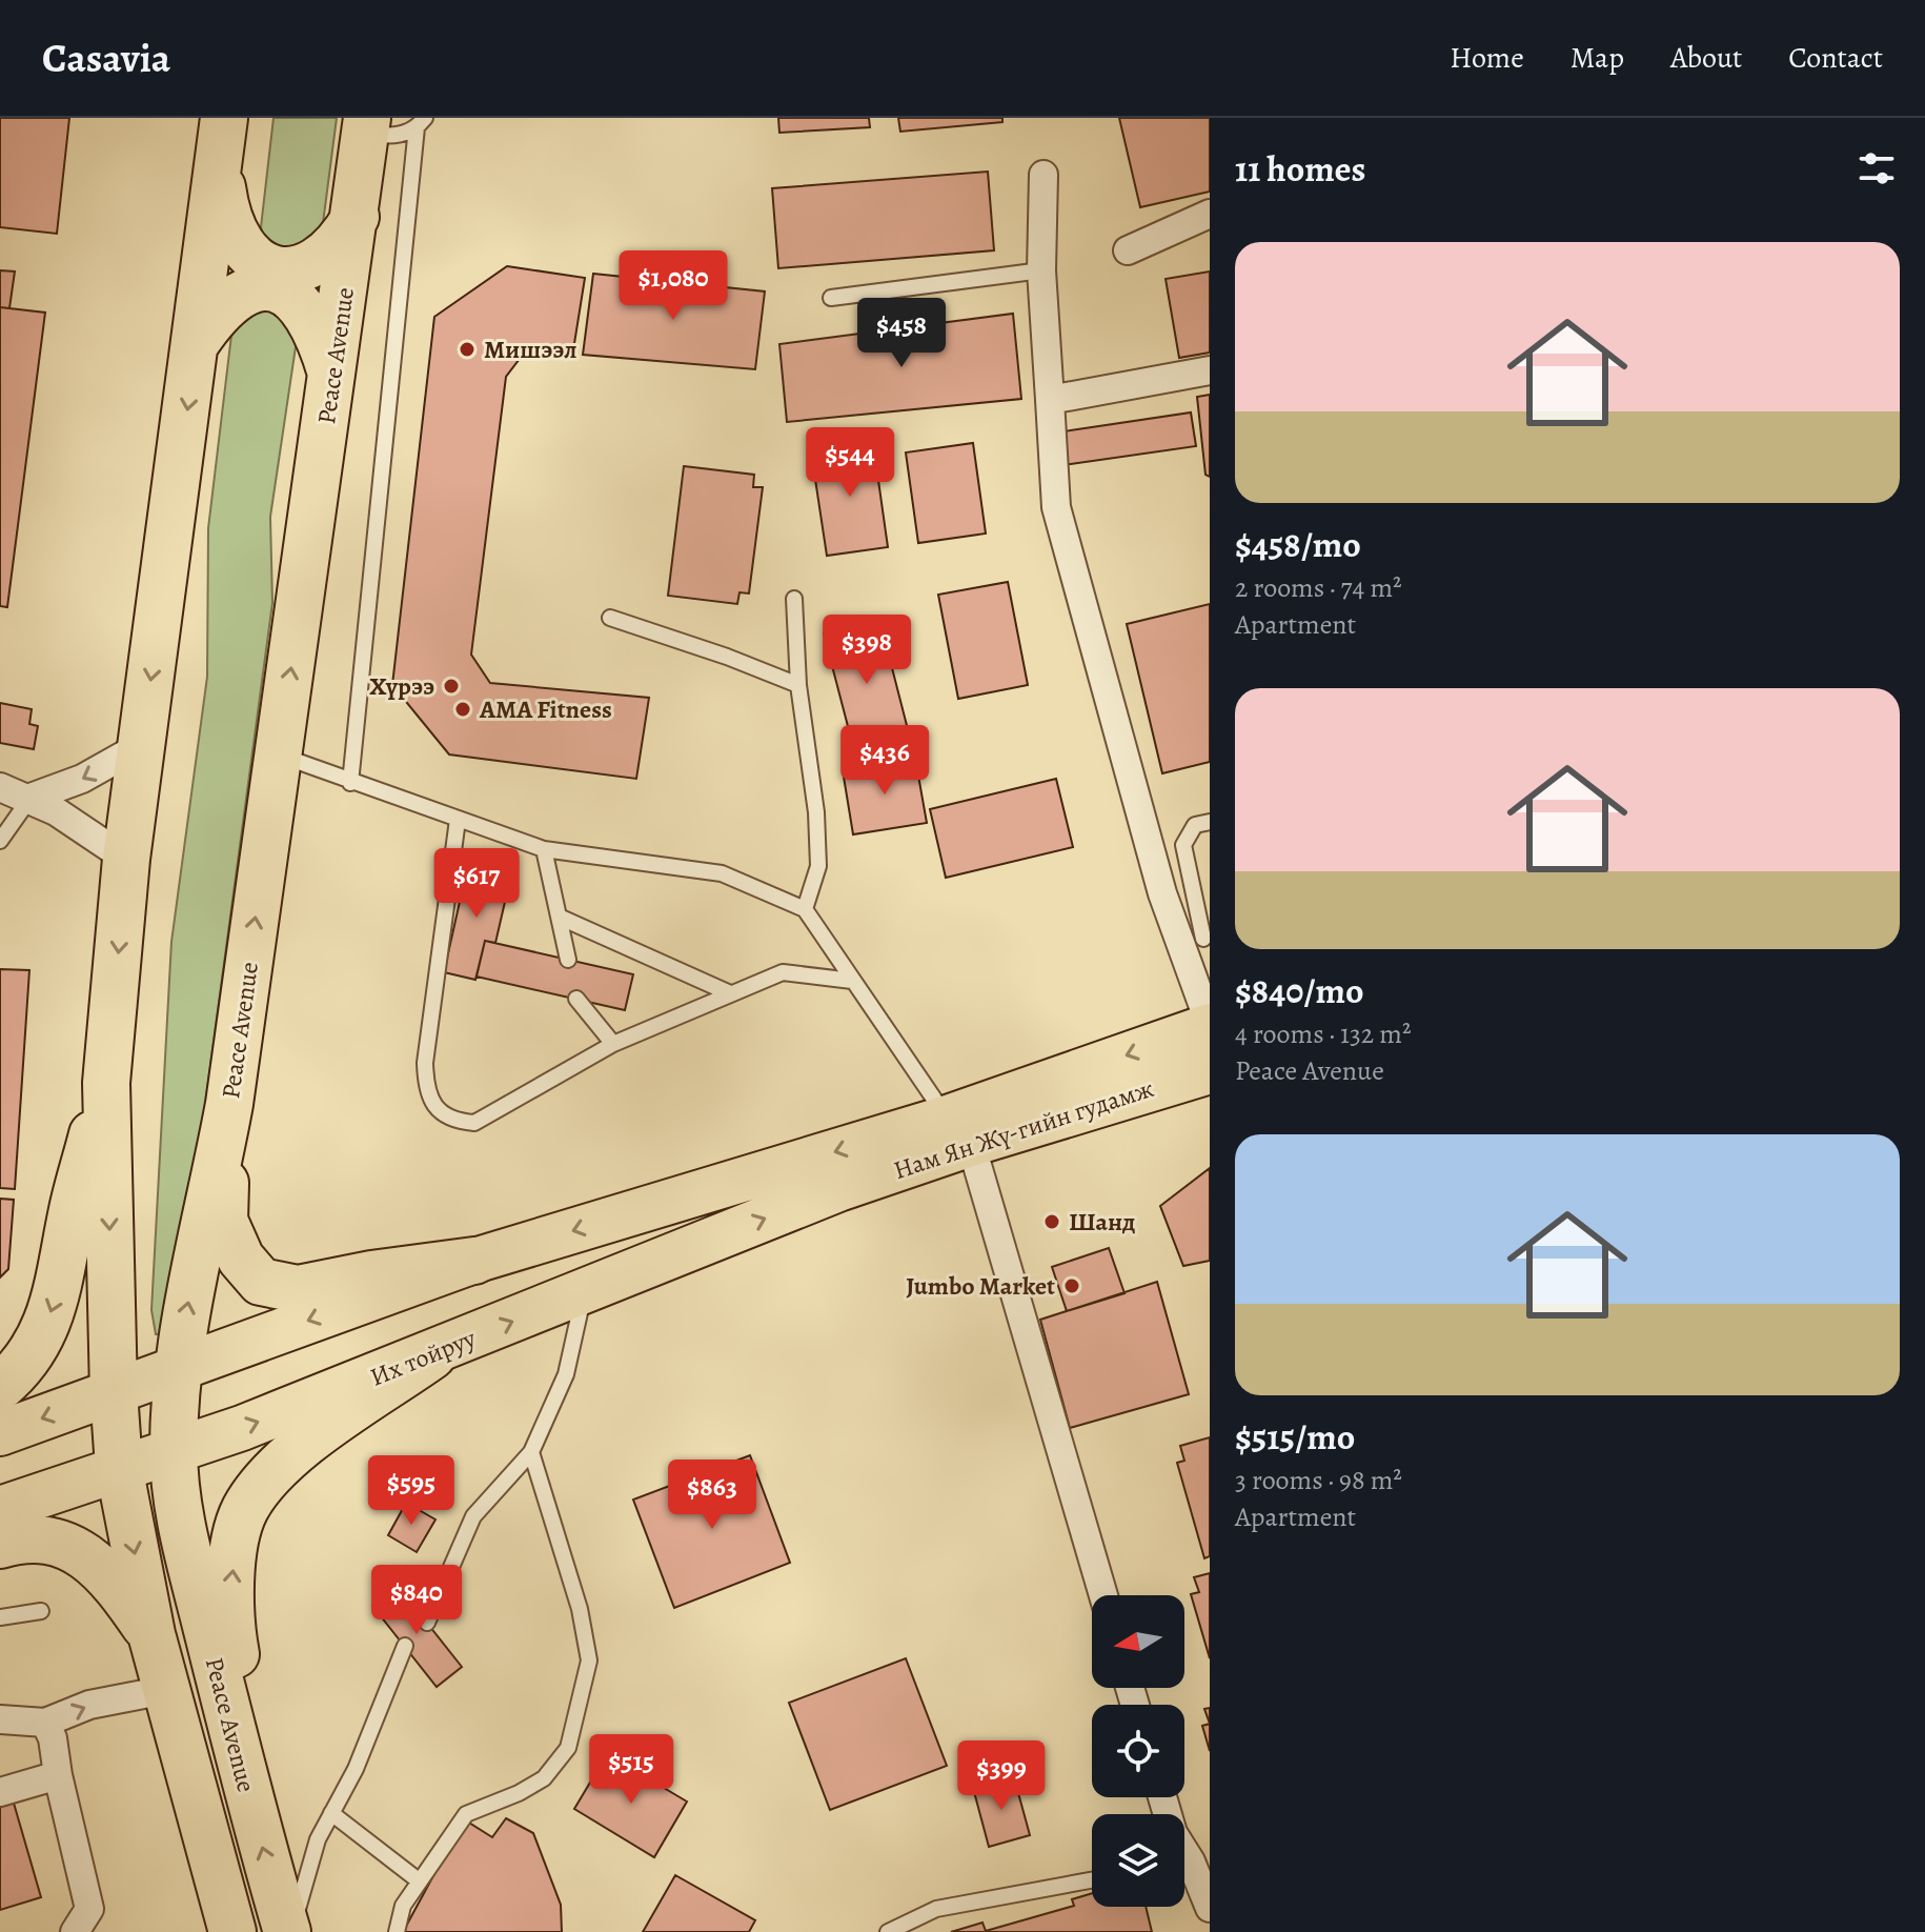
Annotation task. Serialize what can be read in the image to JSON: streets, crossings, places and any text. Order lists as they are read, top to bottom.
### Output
{
  "streets": {
    "highway": ["Peace Avenue"],
    "main road": ["Нам Ян Жү-гийн гудамж", "Их тойруу"]
  },
  "crossings": [
    ["Peace Avenue", "Их тойруу"],
    ["Нам Ян Жү-гийн гудамж", "Их тойруу"]
  ],
  "places": [
    "Мишээл",
    "Хүрээ",
    "AMA Fitness",
    "Шанд",
    "Jumbo Market"
  ],
  "north": "left",
  "page": {
    "header": "Casavia",
    "nav": [
      "Home",
      "Map",
      "About",
      "Contact"
    ],
    "heading": "11 homes",
    "list": [
      {
        "name": "$458/mo",
        "note": "2 rooms · 74 m² · Apartment"
      },
      {
        "name": "$840/mo",
        "note": "4 rooms · 132 m² · Peace Avenue"
      },
      {
        "name": "$515/mo",
        "note": "3 rooms · 98 m² · Apartment"
      }
    ],
    "price": [
      "$1,080",
      "$458",
      "$544",
      "$398",
      "$436",
      "$617",
      "$595",
      "$863",
      "$840",
      "$515",
      "$399"
    ]
  }
}
